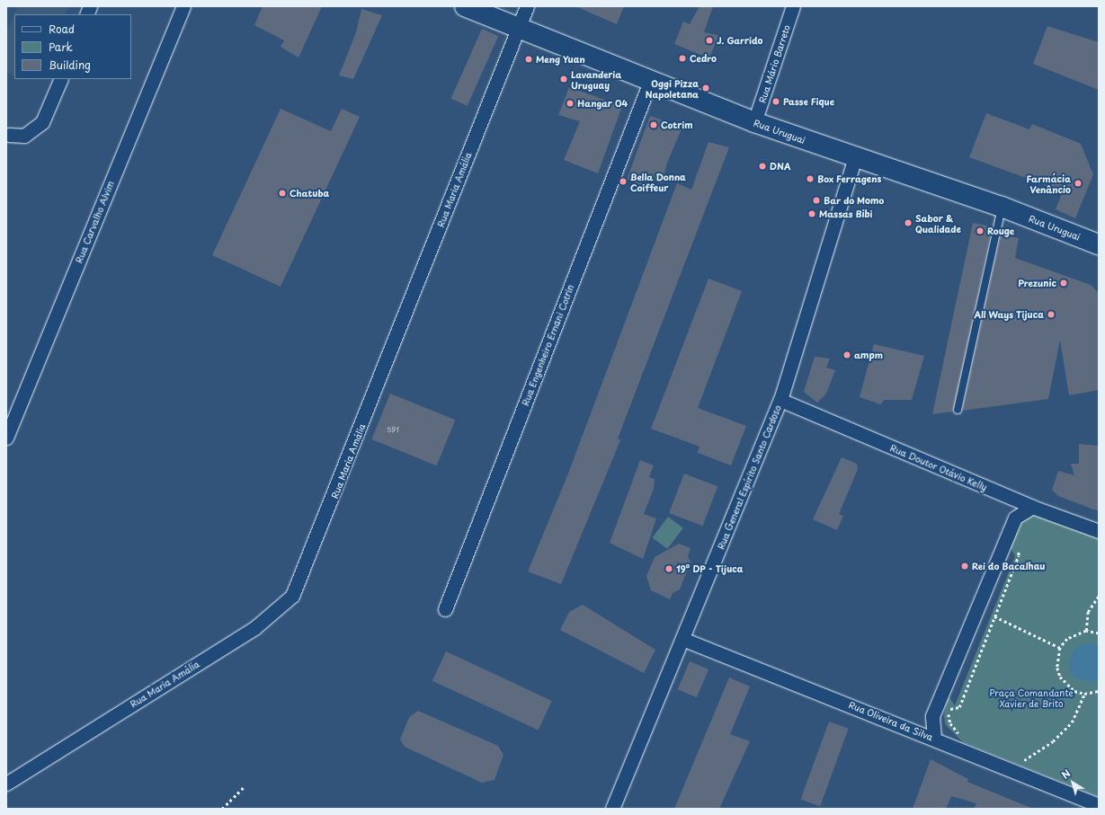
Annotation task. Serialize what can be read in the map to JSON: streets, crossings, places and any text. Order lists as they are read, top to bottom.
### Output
{
  "streets": {
    "main road": ["Rua Uruguai"],
    "street": [
      "Rua Mário Barreto",
      "Rua Maria Amália",
      "Rua Carvalho Alvim",
      "Rua Engenheiro Ernani Cotrin",
      "Rua Doutor Otávio Kelly",
      "Rua General Espírito Santo Cardoso",
      "Rua Oliveira da Silva"
    ]
  },
  "crossings": [
    ["Rua Mário Barreto", "Rua Uruguai"],
    ["Rua Uruguai", "Rua Maria Amália"],
    ["Rua Uruguai", "Rua Engenheiro Ernani Cotrin"],
    ["Rua Uruguai", "Rua General Espírito Santo Cardoso"],
    ["Rua Doutor Otávio Kelly", "Rua General Espírito Santo Cardoso"],
    ["Rua General Espírito Santo Cardoso", "Rua Oliveira da Silva"]
  ],
  "parks": ["Praça Comandante Xavier de Brito"],
  "places": [
    "J. Garrido",
    "Cedro",
    "Meng Yuan",
    "Lavanderia Uruguay",
    "Oggi Pizza Napoletana",
    "Passe Fique",
    "Hangar 04",
    "Cotrim",
    "DNA",
    "Box Ferragens",
    "Bella Donna Coiffeur",
    "Farmácia Venâncio",
    "Chatuba",
    "Bar do Momo",
    "Massas Bibi",
    "Sabor & Qualidade",
    "Rouge",
    "Prezunic",
    "All Ways Tijuca",
    "ampm",
    "Rei do Bacalhau",
    "19º DP - Tijuca"
  ],
  "house_numbers": ["591"],
  "legend": ["Road", "Park", "Building"],
  "north": "top left"
}
